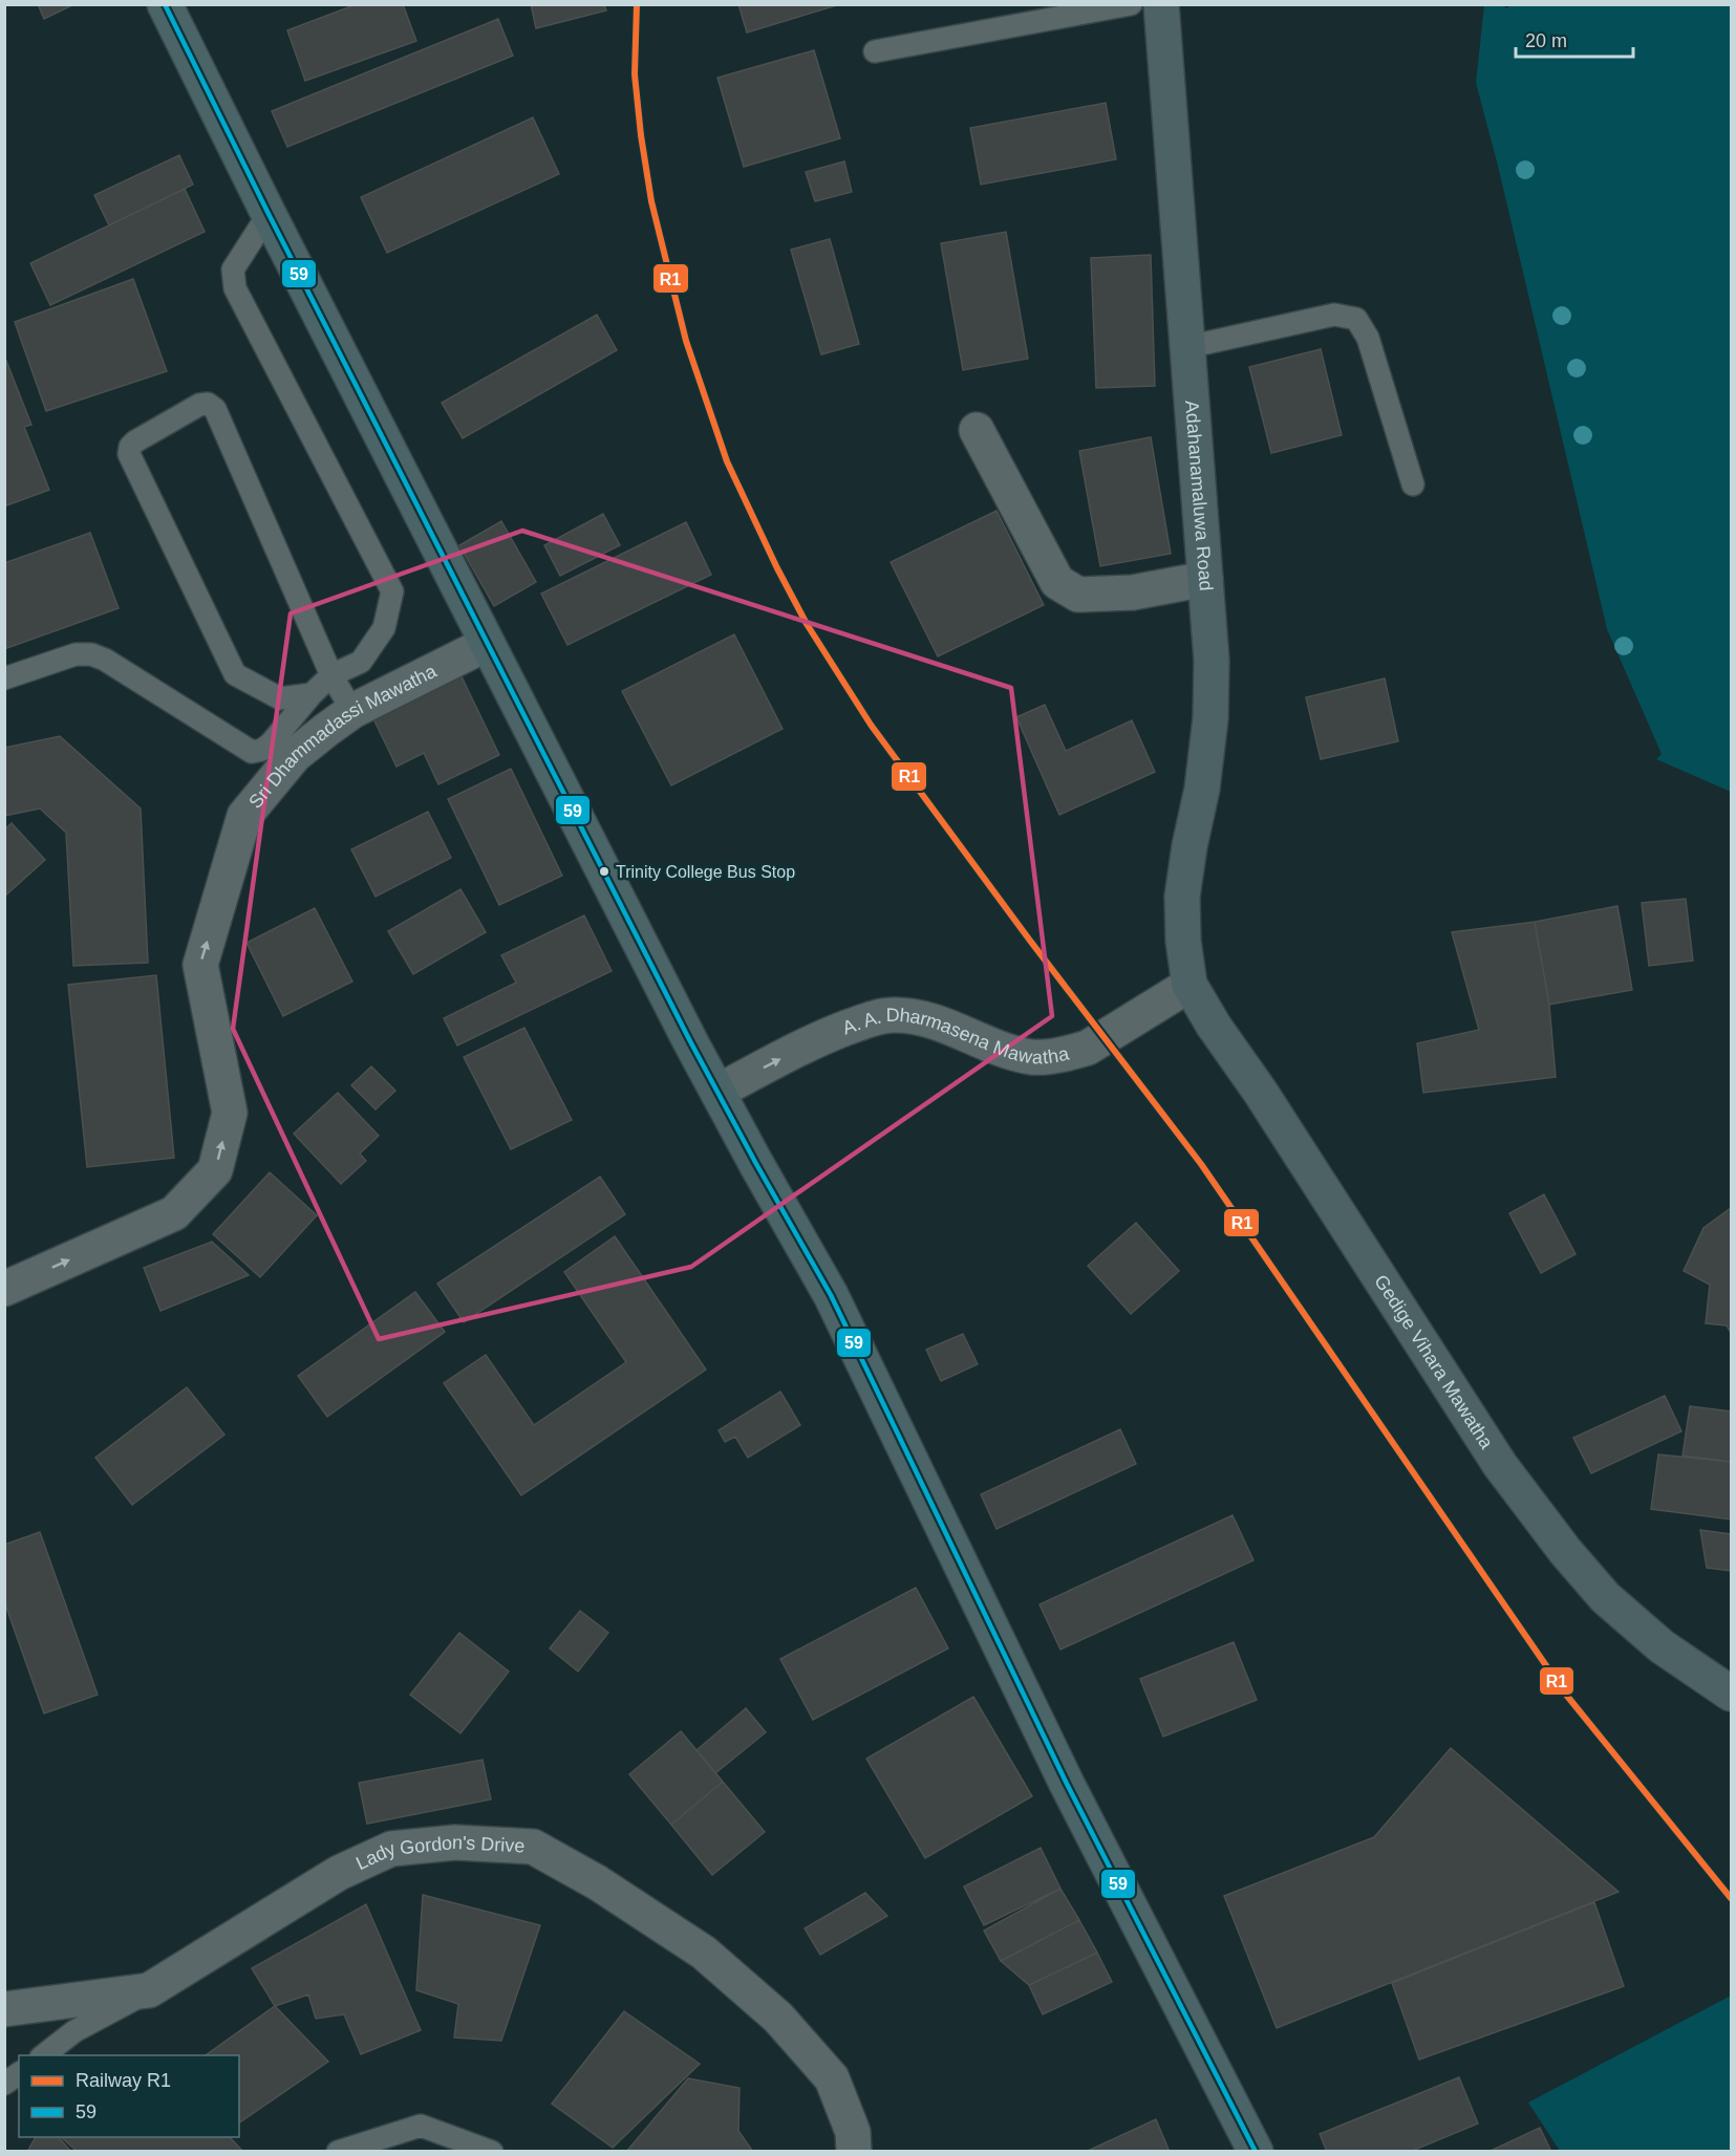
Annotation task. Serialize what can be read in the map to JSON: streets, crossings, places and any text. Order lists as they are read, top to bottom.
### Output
{
  "streets": {
    "main road": ["Adahanamaluwa Road", "Gedige Vihara Mawatha"],
    "street": ["Sri Dhammadassi Mawatha", "A. A. Dharmasena Mawatha", "Lady Gordon's Drive"]
  },
  "crossings": [
    ["Adahanamaluwa Road", "A. A. Dharmasena Mawatha"],
    ["Adahanamaluwa Road", "Gedige Vihara Mawatha"],
    ["A. A. Dharmasena Mawatha", "Gedige Vihara Mawatha"]
  ],
  "one_way": ["Sri Dhammadassi Mawatha", "A. A. Dharmasena Mawatha"],
  "places": ["Trinity College Bus Stop"],
  "lines": ["rail line R1", "transit line 59"],
  "legend": ["Railway R1", "59"],
  "scale_bar": "20 m"
}
